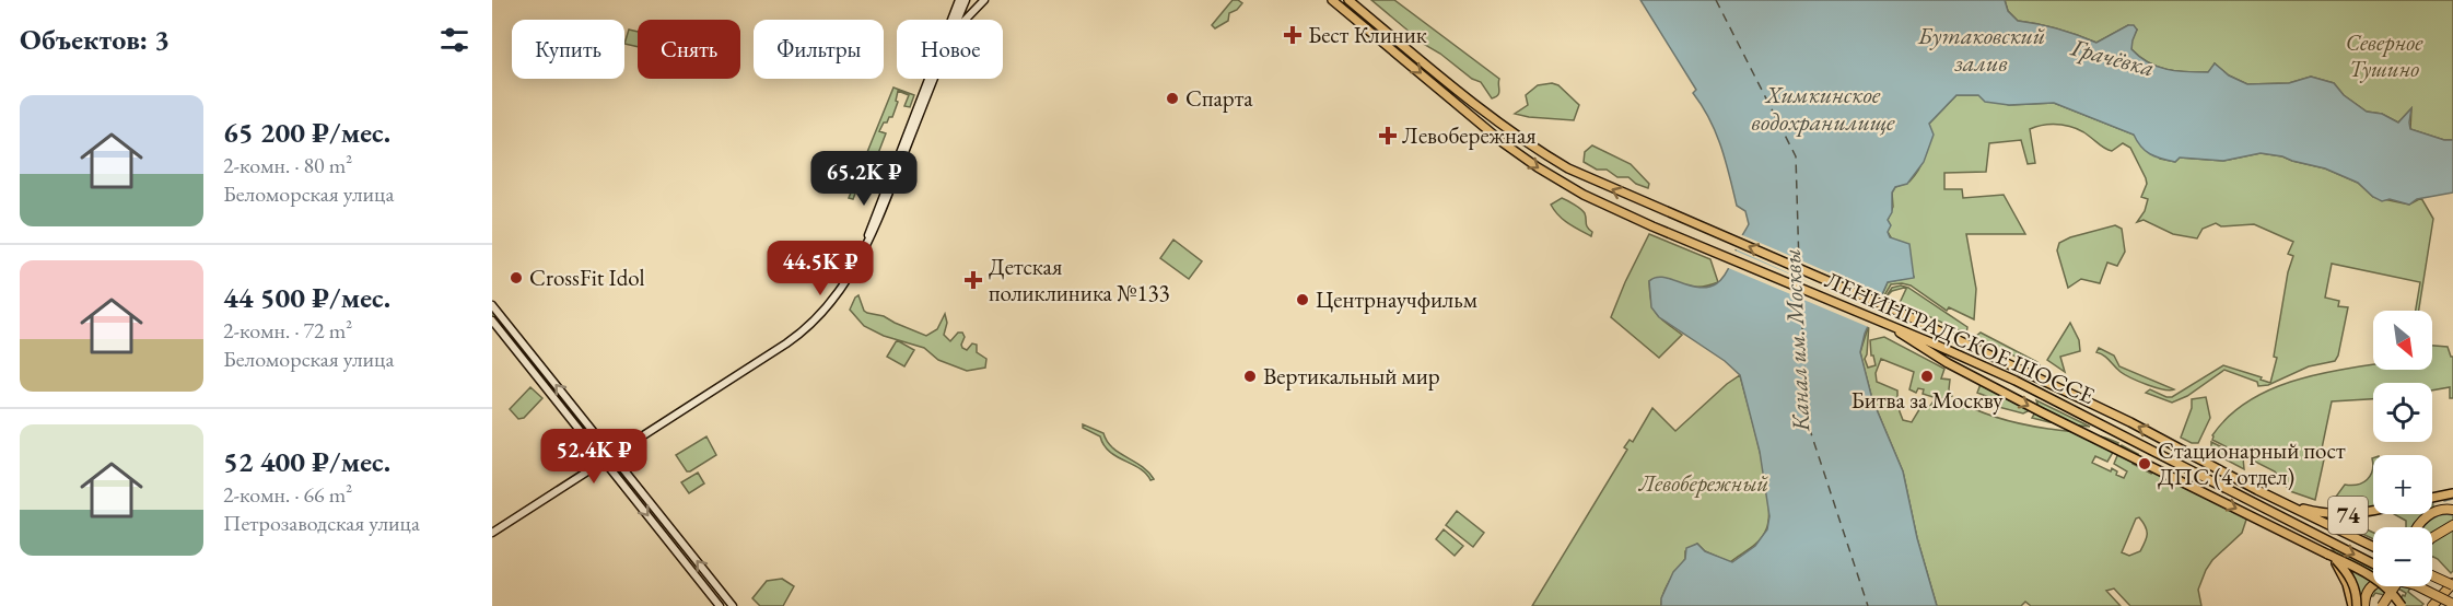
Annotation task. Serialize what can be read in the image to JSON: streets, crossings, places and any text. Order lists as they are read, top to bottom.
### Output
{
  "streets": {
    "main road": ["ЛЕНИНГРАДСКОЕ ШОССЕ", "74"]
  },
  "crossings": [
    ["ЛЕНИНГРАДСКОЕ ШОССЕ", "74"]
  ],
  "water": [
    "Бутаковский залив",
    "Грачёвка",
    "Химкинское водохранилище",
    "Канал им. Москвы"
  ],
  "parks": ["Северное Тушино", "Левобережный"],
  "places": {
    "health": ["Бест Клиник", "Левобережная", "Детская поликлиника №133"],
    "other": [
      "Спарта",
      "CrossFit Idol",
      "Центрнаучфильм",
      "Вертикальный мир",
      "Битва за Москву",
      "Стационарный пост ДПС (4 отдел)"
    ]
  },
  "north": "bottom right",
  "page": {
    "heading": "Объектов: 3",
    "chip": [
      "Купить",
      "Снять",
      "Фильтры",
      "Новое"
    ],
    "list": [
      {
        "name": "65 200 ₽/мес.",
        "note": "2-комн. · 80 m² · Беломорская улица"
      },
      {
        "name": "44 500 ₽/мес.",
        "note": "2-комн. · 72 m² · Беломорская улица"
      },
      {
        "name": "52 400 ₽/мес.",
        "note": "2-комн. · 66 m² · Петрозаводская улица"
      }
    ],
    "price": ["65.2K ₽", "44.5K ₽", "52.4K ₽"],
    "map_buttons": ["+", "−"]
  }
}
